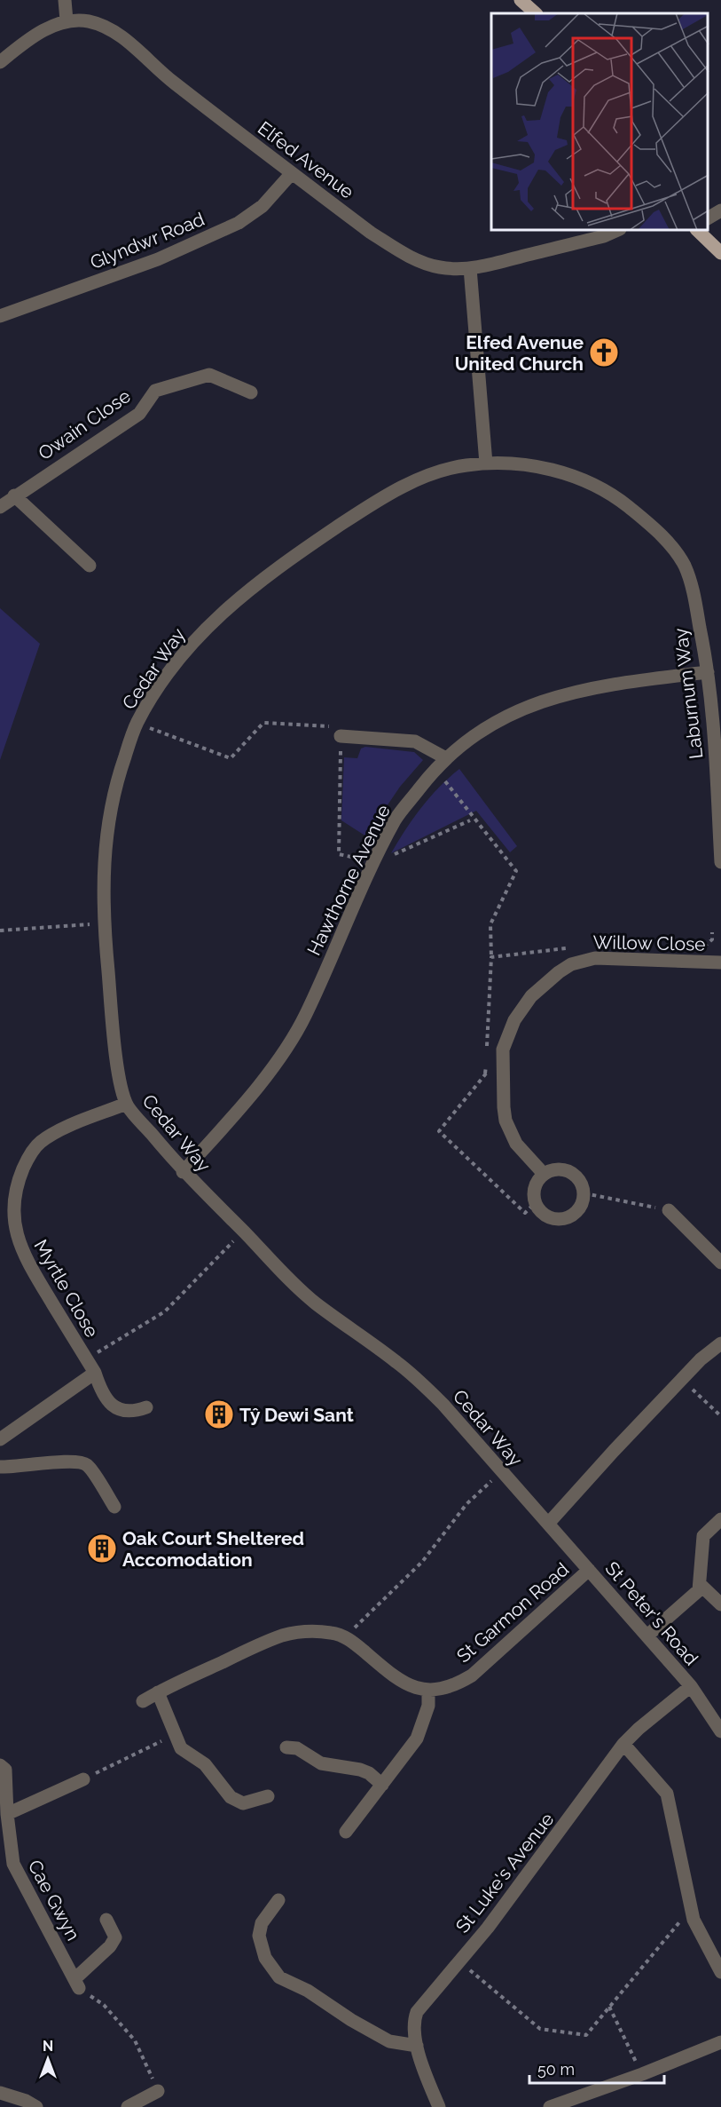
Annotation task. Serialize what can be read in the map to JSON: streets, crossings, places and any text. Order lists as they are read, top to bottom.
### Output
{
  "streets": {
    "street": [
      "Elfed Avenue",
      "Glyndwr Road",
      "Owain Close",
      "Cedar Way",
      "Laburnum Way",
      "Hawthorne Avenue",
      "Willow Close",
      "Myrtle Close",
      "St Garmon Road",
      "St Peter's Road",
      "St Luke's Avenue",
      "Cae Gwyn"
    ]
  },
  "crossings": [
    ["Elfed Avenue", "Glyndwr Road"],
    ["Cedar Way", "Laburnum Way"],
    ["Cedar Way", "Hawthorne Avenue"],
    ["Cedar Way", "Myrtle Close"],
    ["Cedar Way", "St Peter's Road"],
    ["Laburnum Way", "Hawthorne Avenue"],
    ["St Garmon Road", "St Peter's Road"],
    ["St Peter's Road", "St Luke's Avenue"]
  ],
  "places": {
    "church": ["Elfed Avenue United Church"],
    "building": ["Tŷ Dewi Sant", "Oak Court Sheltered Accomodation"]
  },
  "scale_bar": "50 m",
  "north": "top"
}
